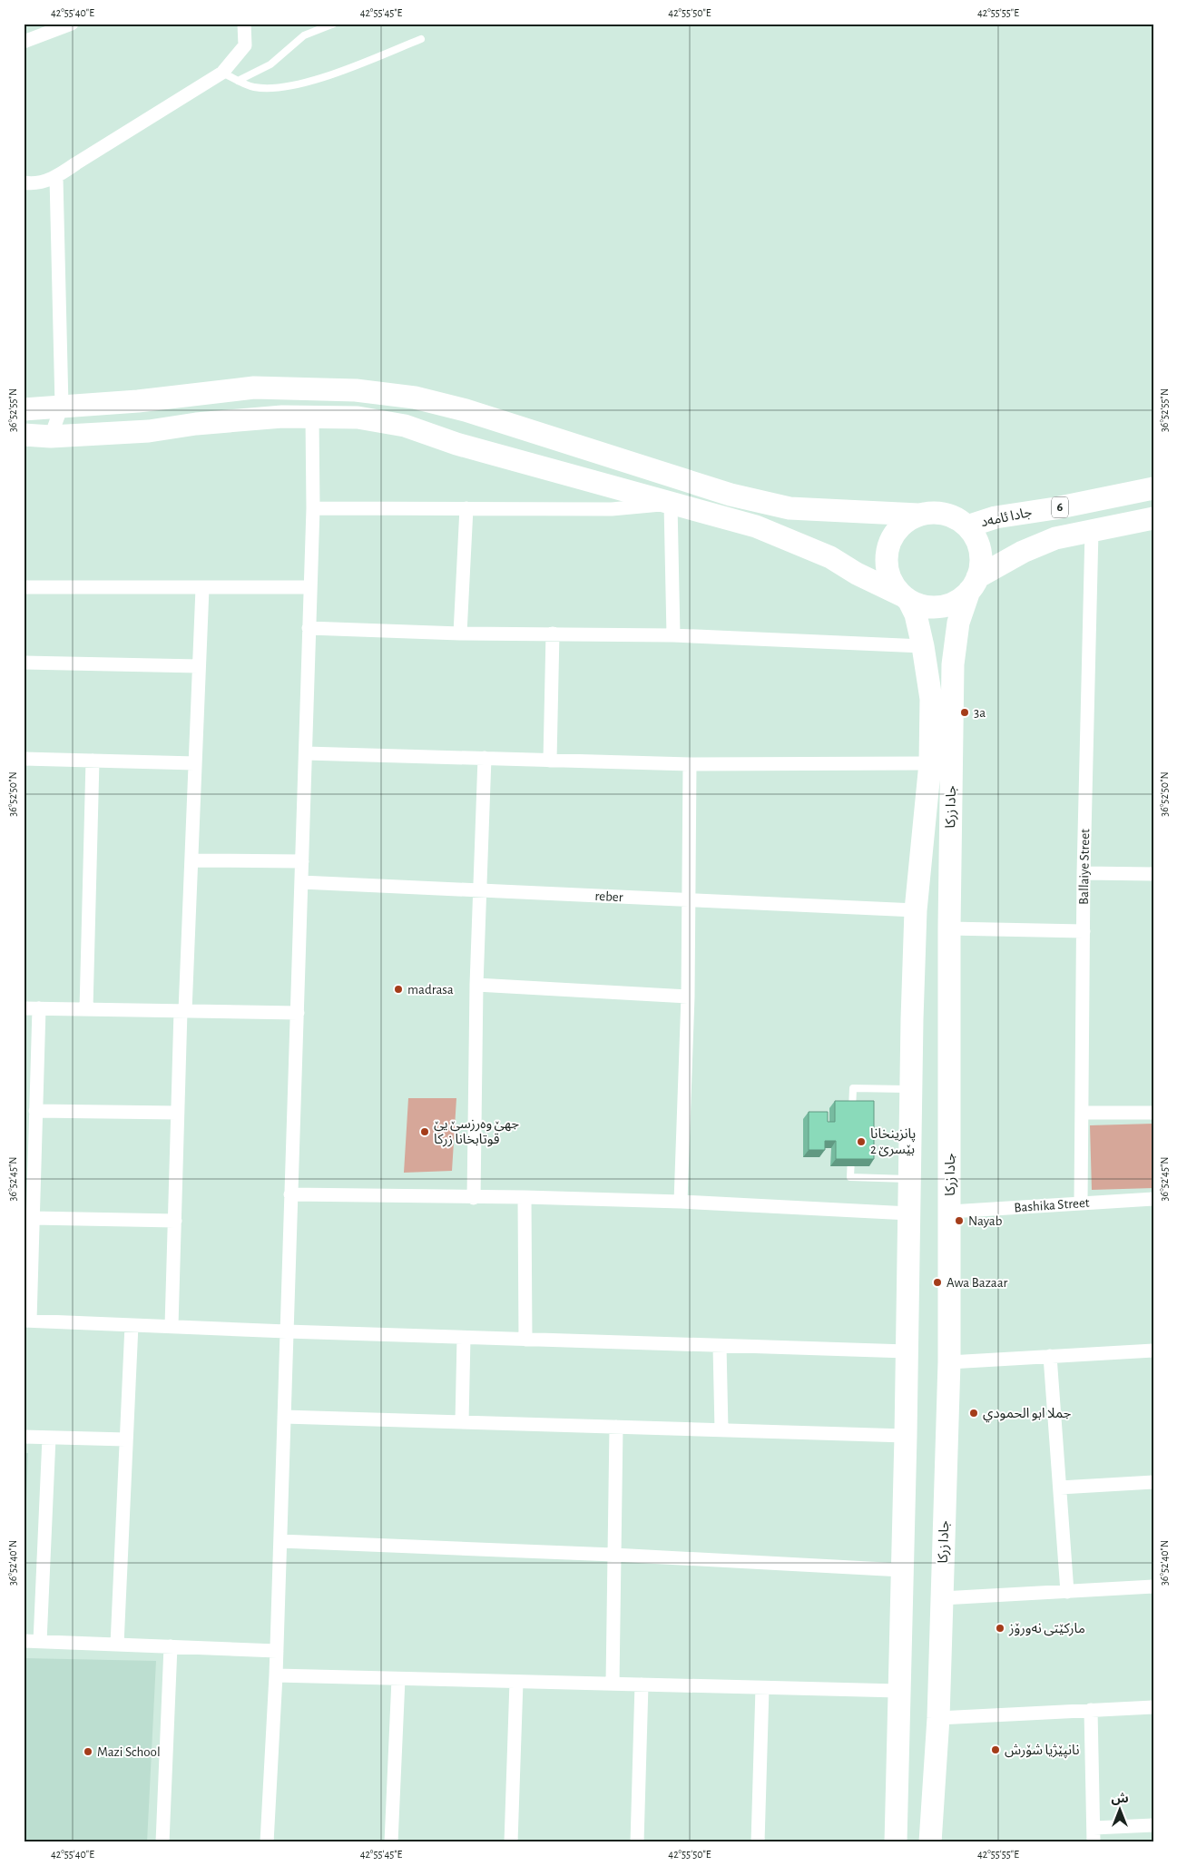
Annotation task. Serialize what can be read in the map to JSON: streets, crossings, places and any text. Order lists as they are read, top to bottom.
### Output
{
  "streets": {
    "main road": ["6", "جادا ئامەد", "جادا زرکا"],
    "street": ["Ballaiye Street", "reber", "Bashika Street"]
  },
  "crossings": [
    ["6", "جادا ئامەد"],
    ["6", "جادا زرکا"],
    ["6", "Ballaiye Street"],
    ["جادا ئامەد", "جادا زرکا"],
    ["جادا زرکا", "reber"],
    ["جادا زرکا", "Bashika Street"],
    ["Ballaiye Street", "Bashika Street"]
  ],
  "places": [
    "3a",
    "madrasa",
    "جھێ وەرزسێ یێ قوتابخانا زرکا",
    "پانزینخانا بێسرێ 2",
    "Nayab",
    "Awa Bazaar",
    "جملا ابو الحمودي",
    "مارکێتی نەورۆز",
    "نانپێژیا شۆرش",
    "Mazi School"
  ],
  "north": "top",
  "coordinates": [
    "42°55'40\"E",
    "42°55'45\"E",
    "42°55'50\"E",
    "42°55'55\"E",
    "36°52'55\"N",
    "36°52'50\"N",
    "36°52'45\"N",
    "36°52'40\"N"
  ]
}
